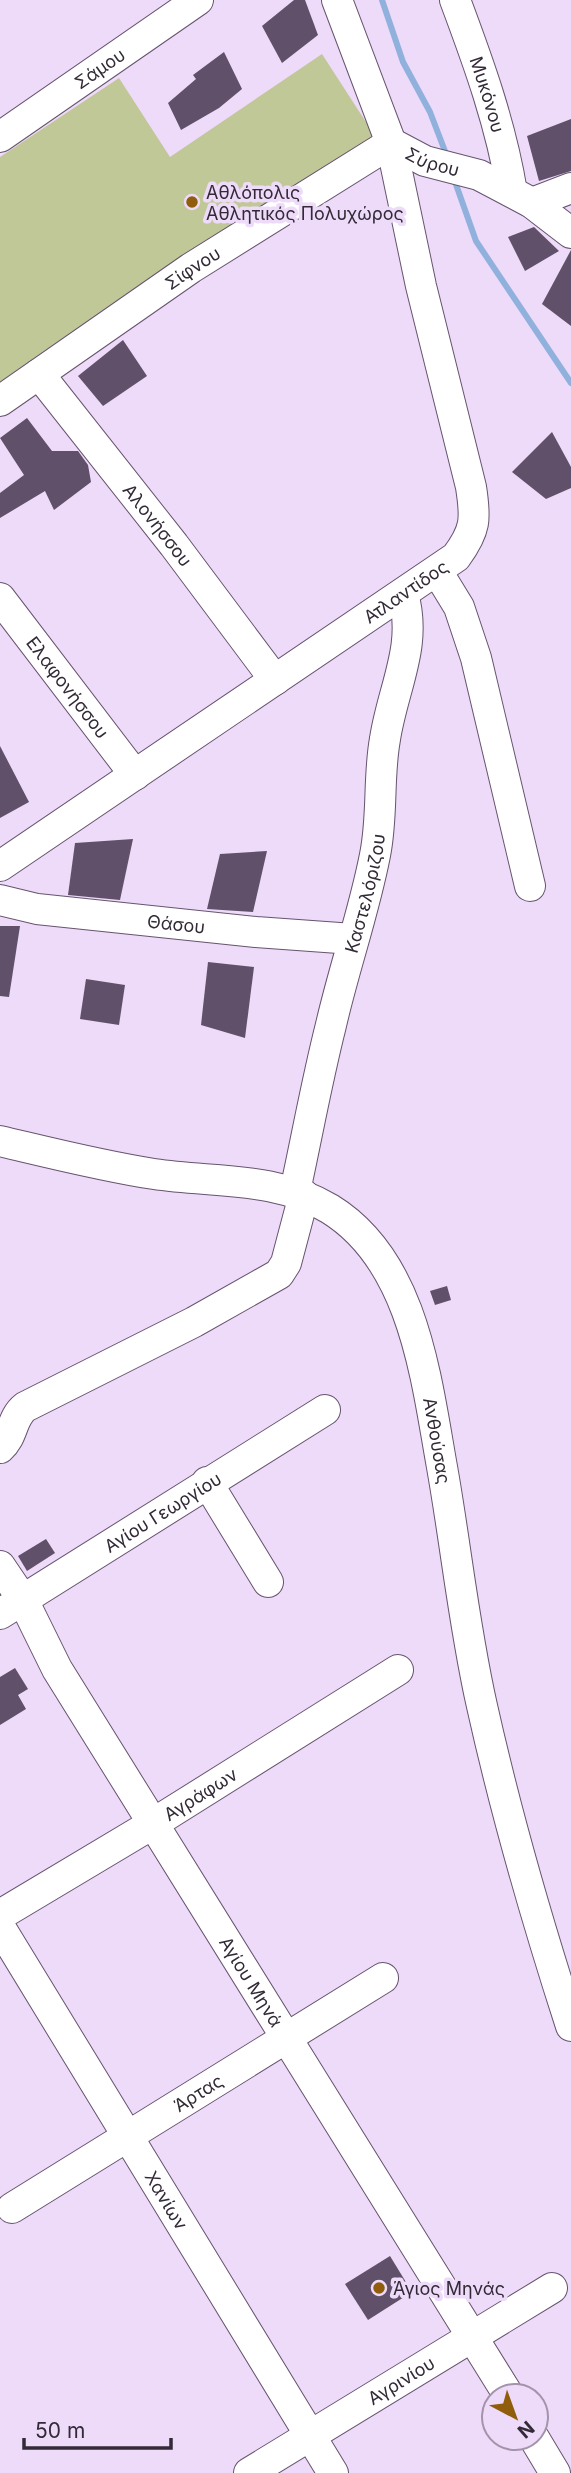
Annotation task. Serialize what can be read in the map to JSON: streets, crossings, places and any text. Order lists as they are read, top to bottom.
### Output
{
  "streets": {
    "street": [
      "Σάμου",
      "Μυκόνου",
      "Σύρου",
      "Σίφνου",
      "Αλονήσσου",
      "Ατλαντίδος",
      "Ελαφονήσσου",
      "Καστελόριζου",
      "Θάσου",
      "Ανθούσας",
      "Αγίου Γεωργίου",
      "Αγράφων",
      "Αγίου Μηνά",
      "Άρτας",
      "Χανίων",
      "Αγρινίου"
    ]
  },
  "crossings": [
    ["Μυκόνου", "Σύρου"],
    ["Σύρου", "Σίφνου"],
    ["Σύρου", "Ατλαντίδος"],
    ["Σίφνου", "Αλονήσσου"],
    ["Σίφνου", "Ατλαντίδος"],
    ["Αλονήσσου", "Ατλαντίδος"],
    ["Ατλαντίδος", "Ελαφονήσσου"],
    ["Ατλαντίδος", "Καστελόριζου"],
    ["Καστελόριζου", "Θάσου"],
    ["Καστελόριζου", "Ανθούσας"],
    ["Αγίου Γεωργίου", "Αγίου Μηνά"],
    ["Αγράφων", "Αγίου Μηνά"],
    ["Αγίου Μηνά", "Άρτας"],
    ["Αγίου Μηνά", "Αγρινίου"],
    ["Άρτας", "Χανίων"],
    ["Χανίων", "Αγρινίου"]
  ],
  "places": ["Αθλόπολις Αθλητικός Πολυχώρος", "Άγιος Μηνάς"],
  "scale_bar": "50 m",
  "north": "bottom right"
}
